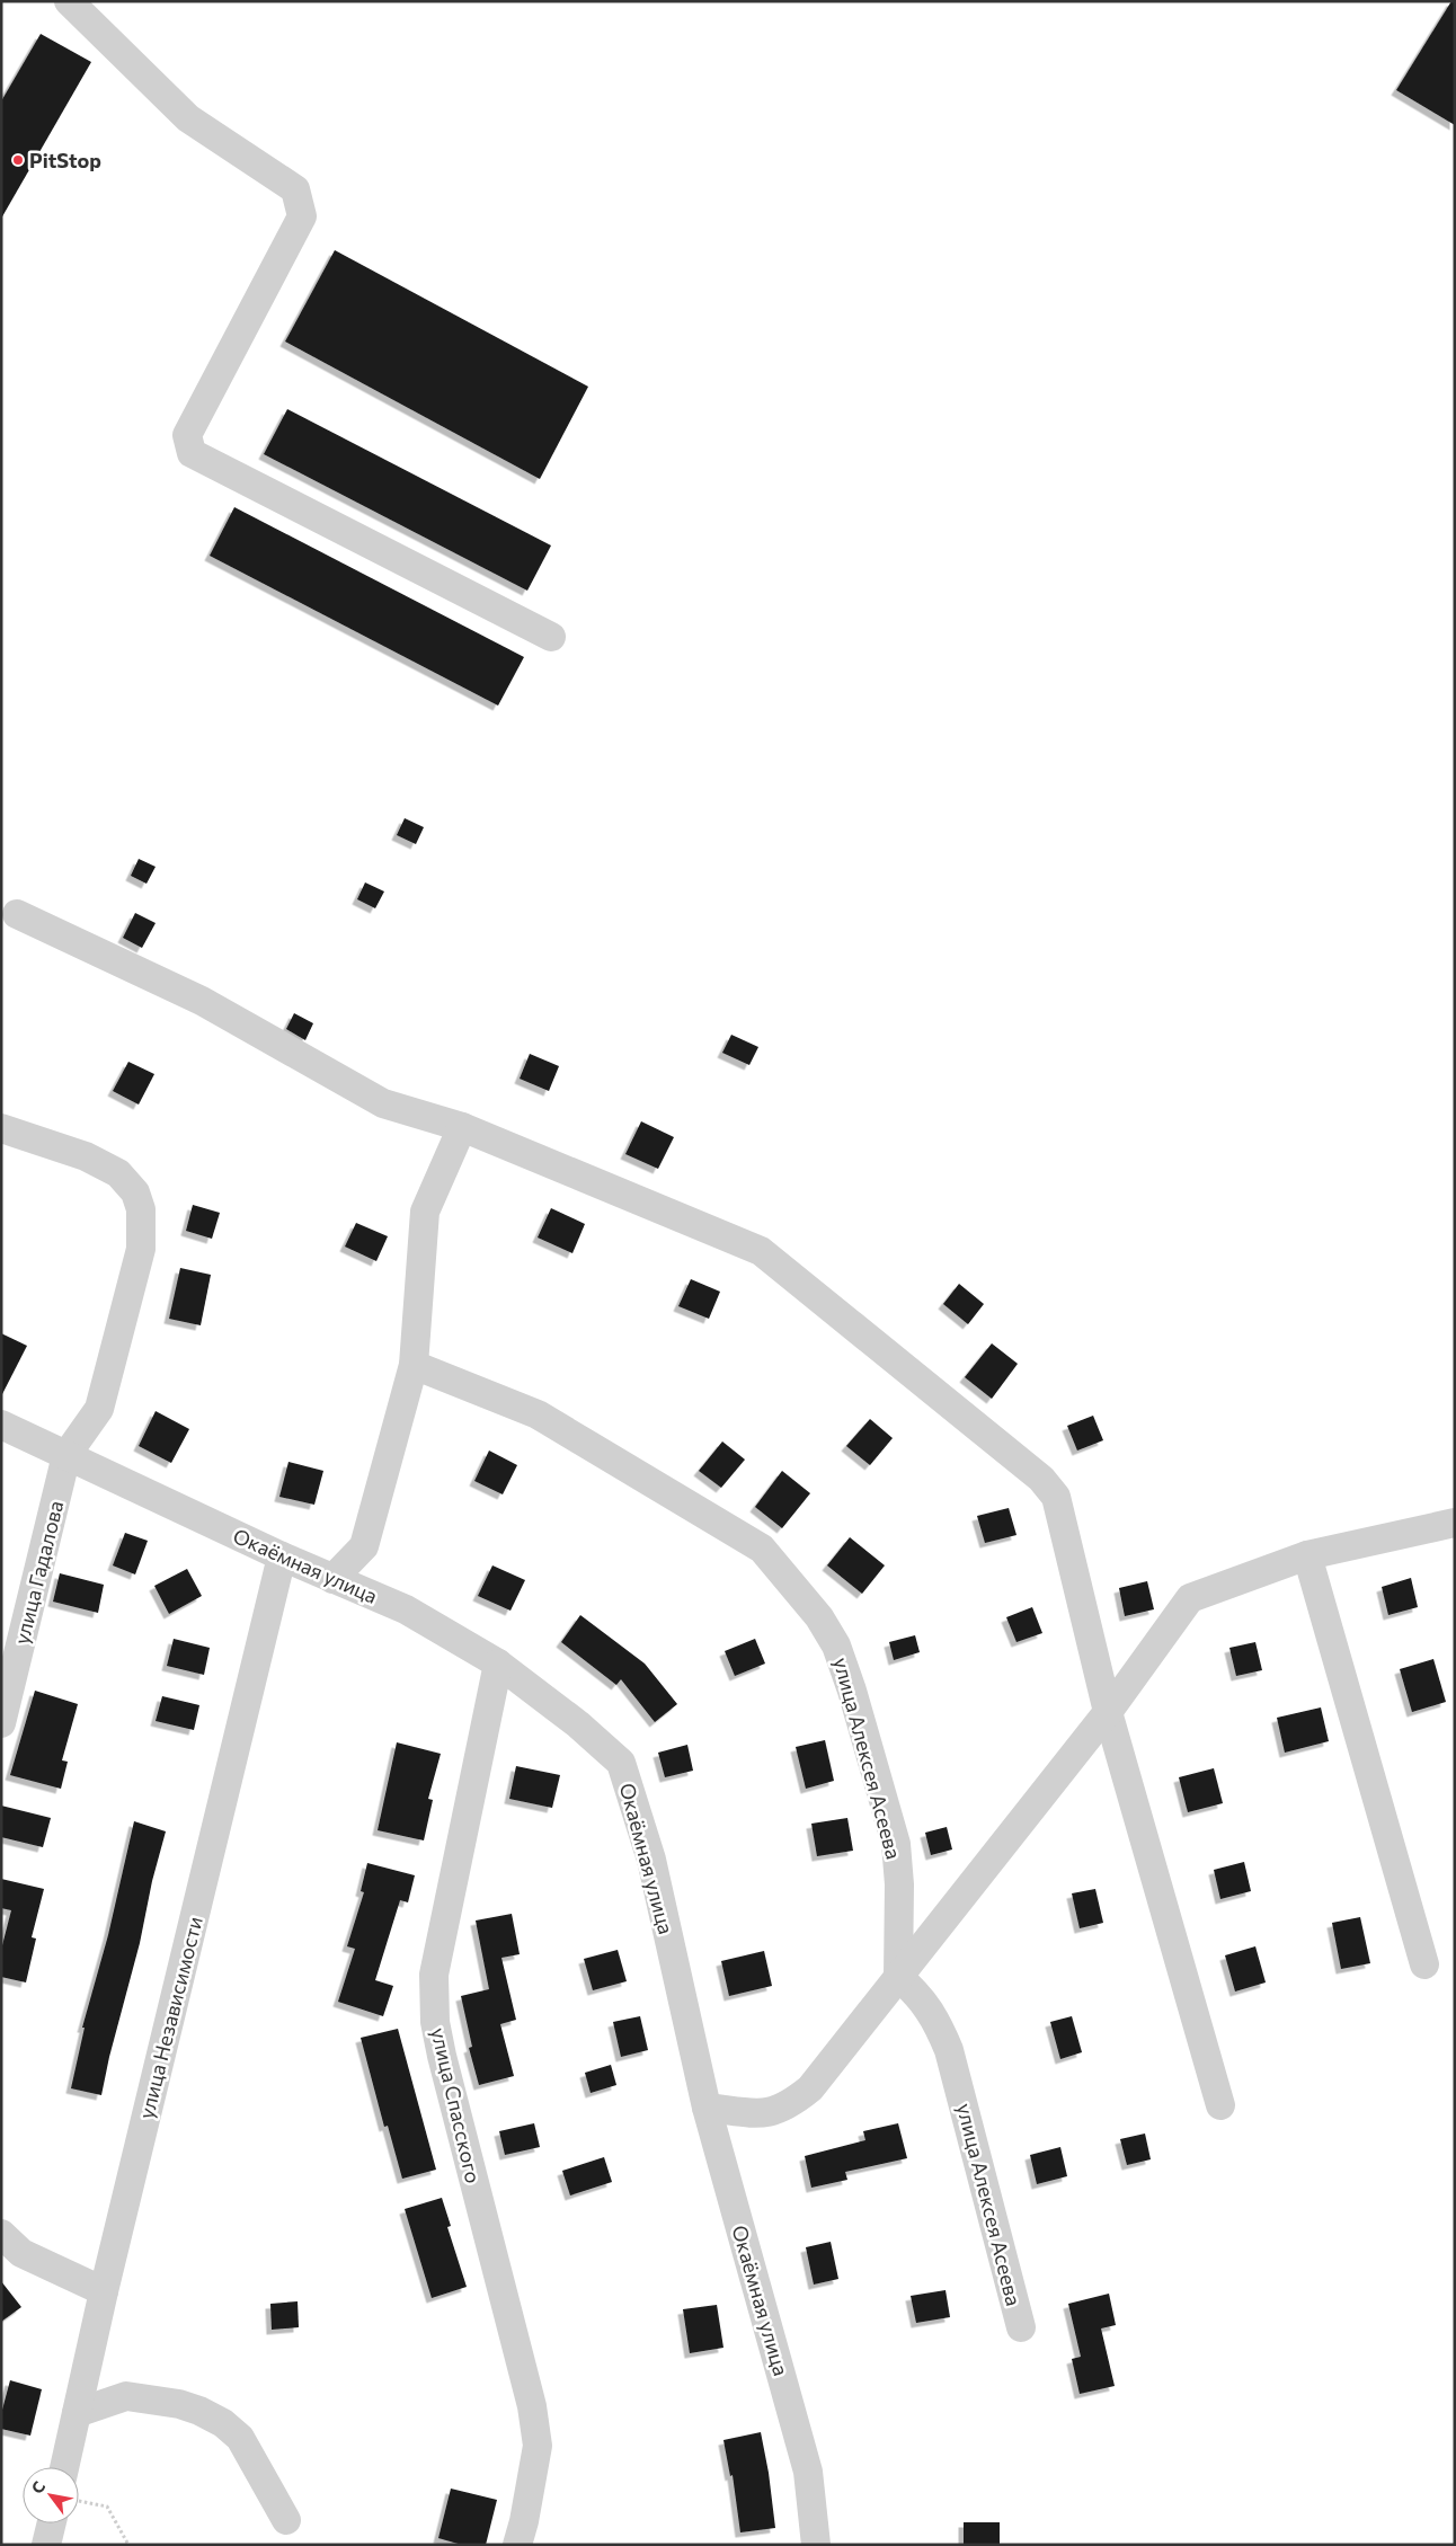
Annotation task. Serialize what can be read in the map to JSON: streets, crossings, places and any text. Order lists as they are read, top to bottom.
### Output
{
  "streets": {
    "street": [
      "Окаёмная улица",
      "улица Гадалова",
      "улица Алексея Асеева",
      "улица Независимости",
      "улица Спасского"
    ]
  },
  "crossings": [
    ["Окаёмная улица", "улица Гадалова"],
    ["Окаёмная улица", "улица Независимости"],
    ["Окаёмная улица", "улица Спасского"]
  ],
  "places": ["PitStop"],
  "north": "top left"
}
